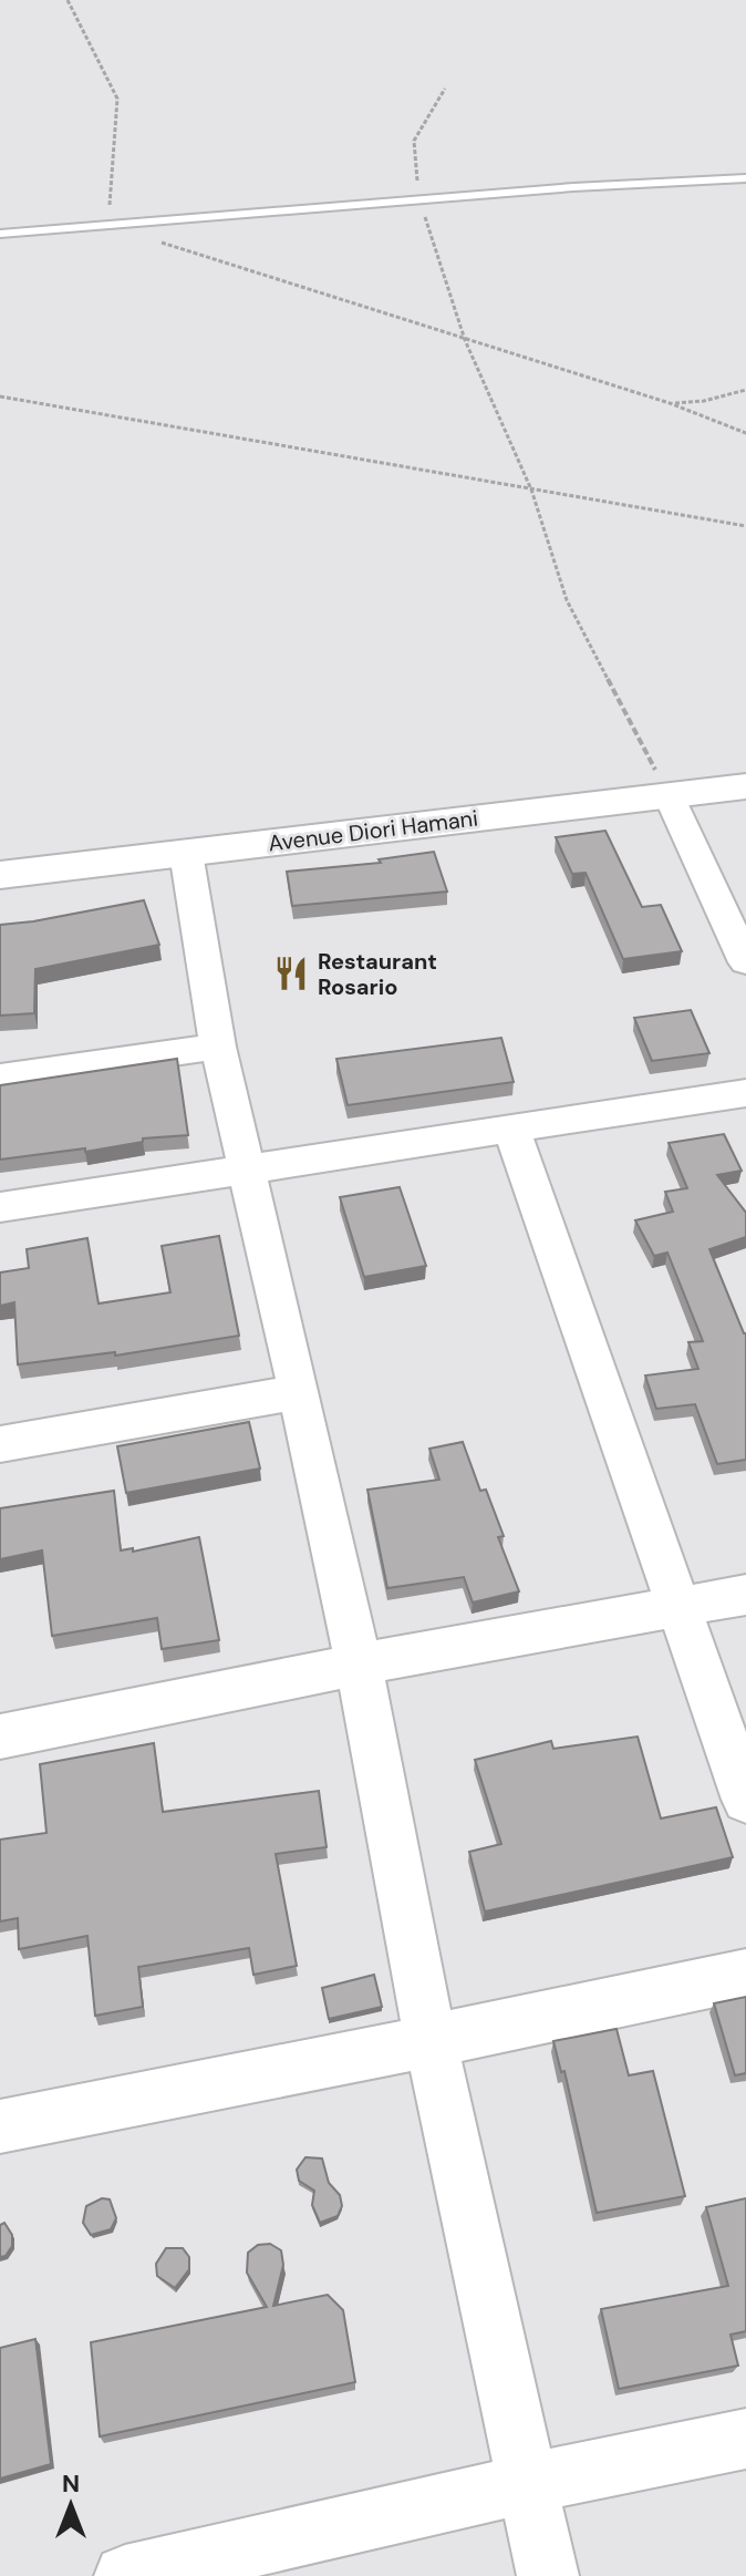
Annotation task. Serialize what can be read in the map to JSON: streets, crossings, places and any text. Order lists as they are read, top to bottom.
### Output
{
  "streets": {
    "main road": ["Avenue Diori Hamani"]
  },
  "places": {
    "restaurant": ["Restaurant Rosario"]
  },
  "north": "top"
}
